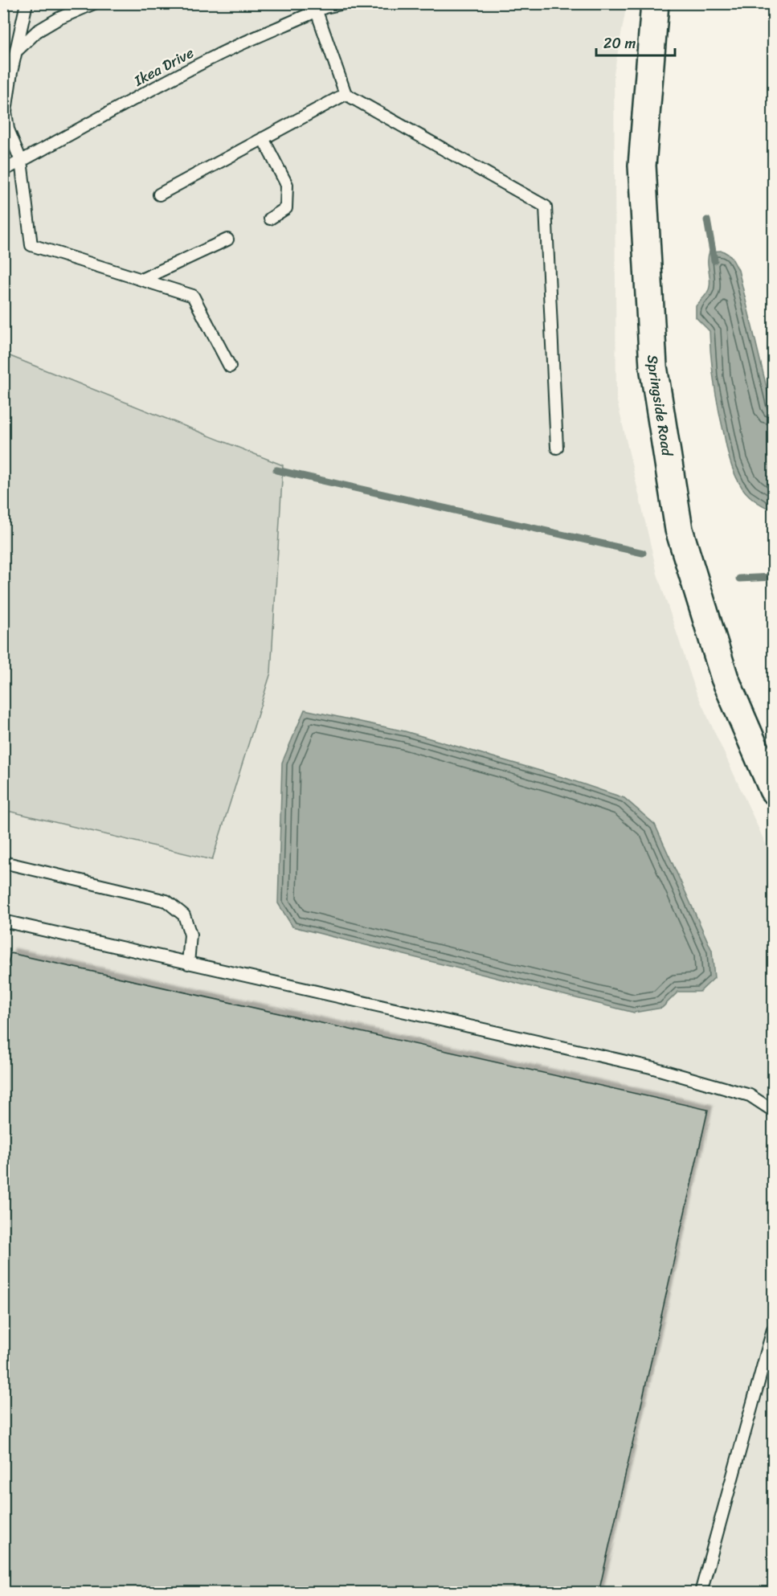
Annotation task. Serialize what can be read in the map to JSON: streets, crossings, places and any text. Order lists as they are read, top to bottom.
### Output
{
  "streets": {
    "main road": ["Springside Road"],
    "lane": ["Ikea Drive"]
  },
  "scale_bar": "20 m"
}
